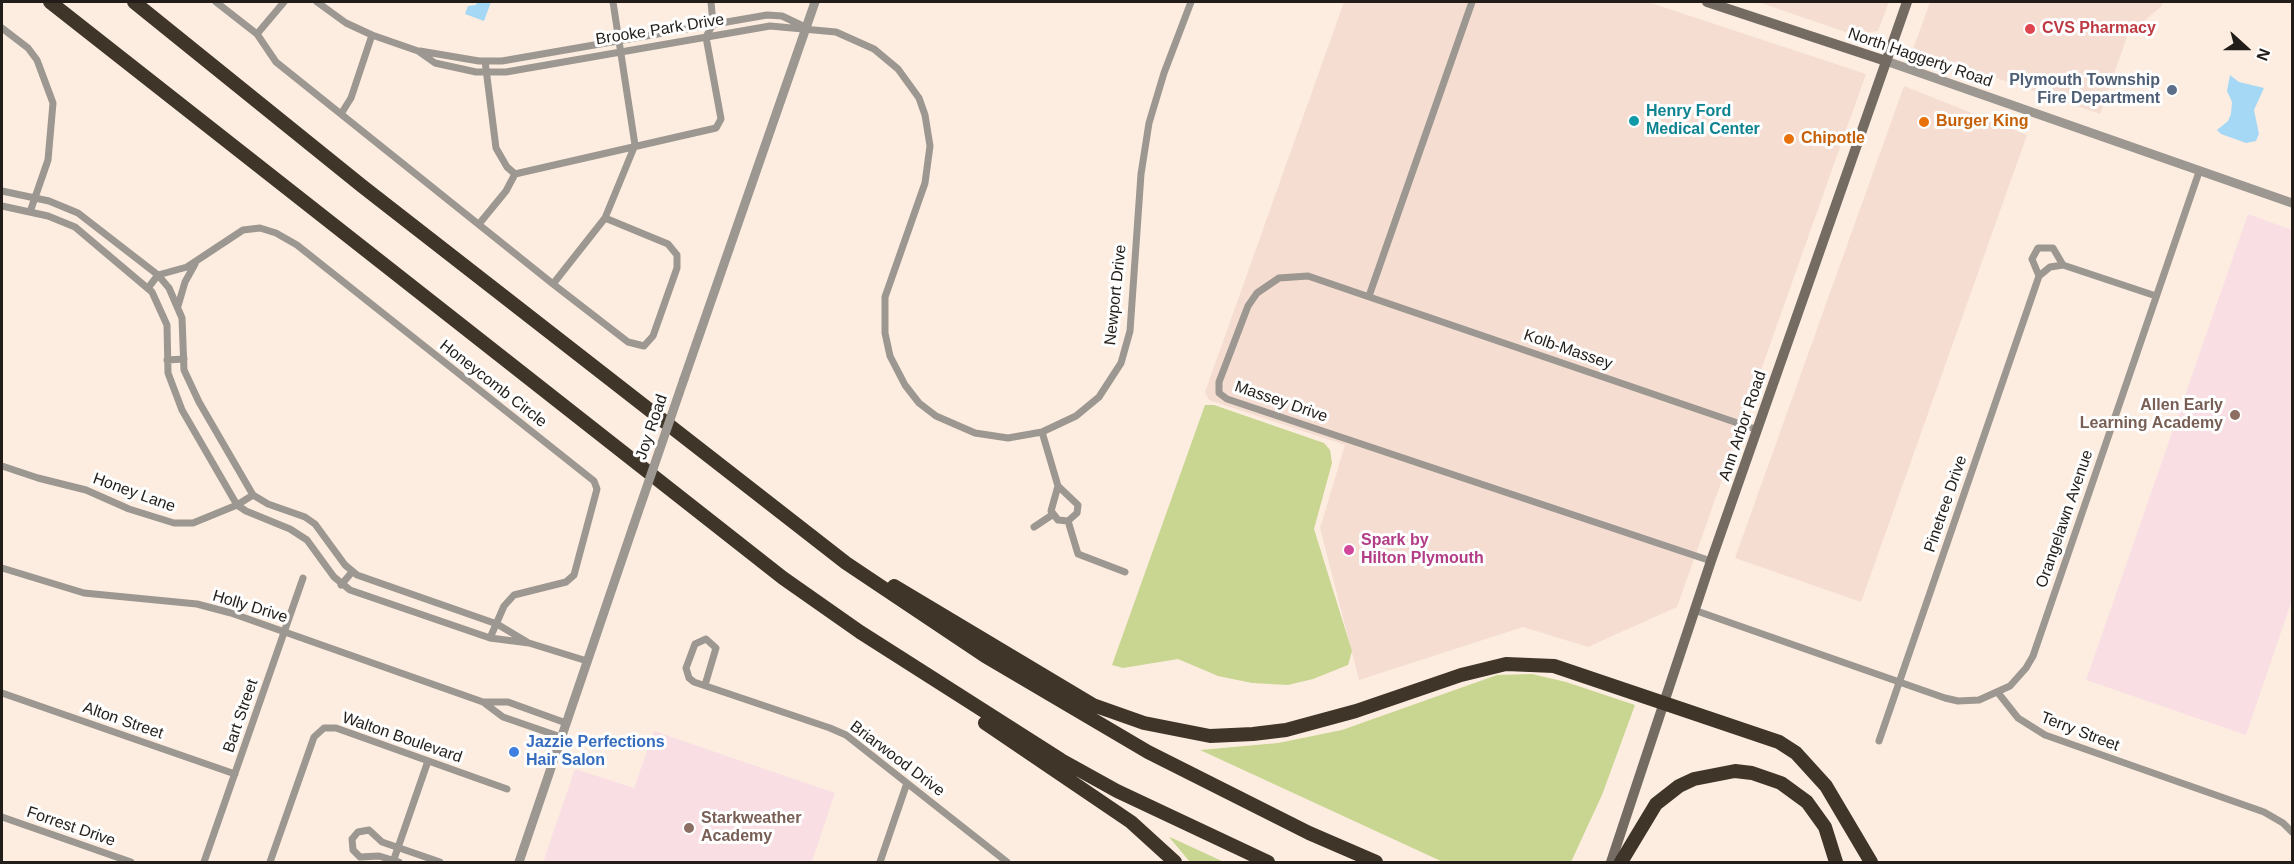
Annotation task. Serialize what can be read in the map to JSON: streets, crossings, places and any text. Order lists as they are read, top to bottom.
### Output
{
  "streets": {
    "main road": ["North Haggerty Road", "Ann Arbor Road"],
    "street": [
      "Brooke Park Drive",
      "Newport Drive",
      "Kolb-Massey",
      "Honeycomb Circle",
      "Massey Drive",
      "Joy Road",
      "Honey Lane",
      "Pinetree Drive",
      "Orangelawn Avenue",
      "Holly Drive",
      "Bart Street",
      "Alton Street",
      "Terry Street",
      "Walton Boulevard",
      "Briarwood Drive",
      "Forrest Drive"
    ]
  },
  "crossings": [
    ["Brooke Park Drive", "Newport Drive"],
    ["Brooke Park Drive", "Joy Road"],
    ["North Haggerty Road", "Ann Arbor Road"],
    ["North Haggerty Road", "Orangelawn Avenue"],
    ["Newport Drive", "Joy Road"],
    ["Kolb-Massey", "Massey Drive"],
    ["Kolb-Massey", "Ann Arbor Road"],
    ["Massey Drive", "Ann Arbor Road"],
    ["Joy Road", "Holly Drive"],
    ["Orangelawn Avenue", "Terry Street"],
    ["Holly Drive", "Bart Street"],
    ["Bart Street", "Alton Street"]
  ],
  "places": [
    "CVS Pharmacy",
    "Plymouth Township Fire Department",
    "Henry Ford Medical Center",
    "Burger King",
    "Chipotle",
    "Allen Early Learning Academy",
    "Spark by Hilton Plymouth",
    "Jazzie Perfections Hair Salon",
    "Starkweather Academy"
  ],
  "north": "right"
}
